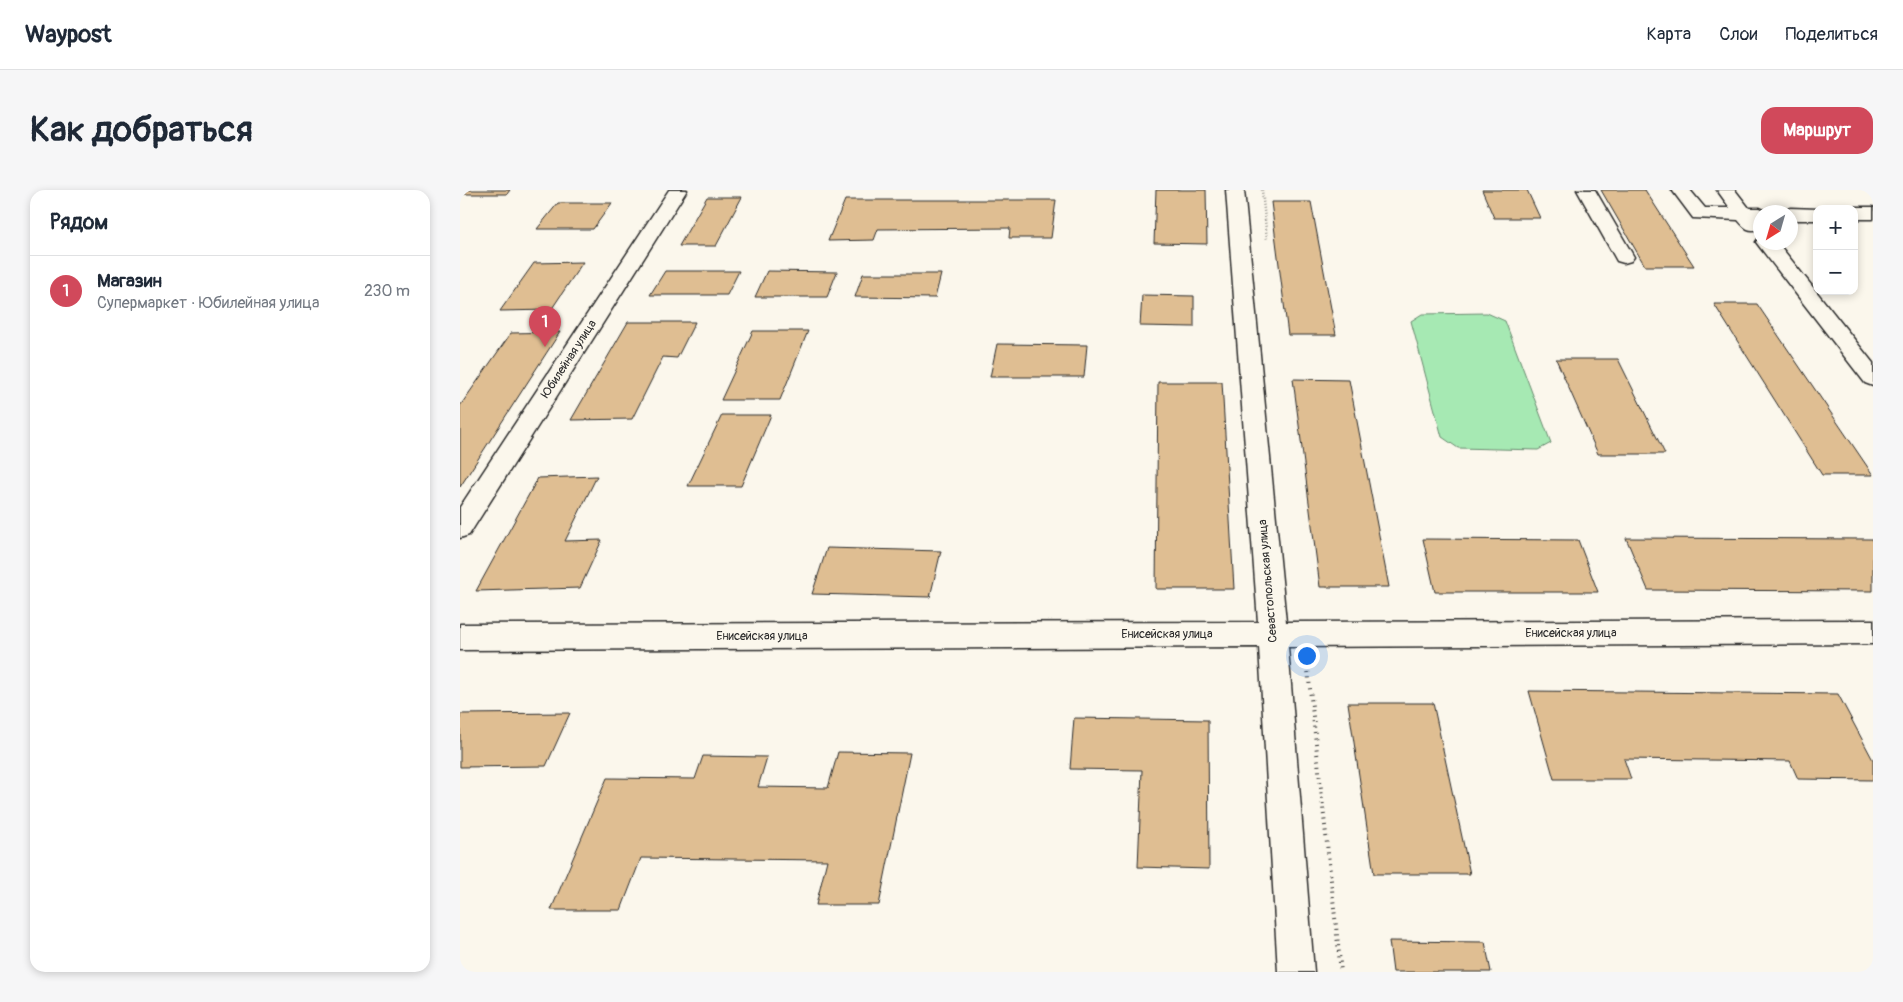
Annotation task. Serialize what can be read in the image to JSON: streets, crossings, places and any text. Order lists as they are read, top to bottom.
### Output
{
  "streets": {
    "street": ["Юбилейная улица", "Севастопольская улица", "Енисейская улица"]
  },
  "crossings": [
    ["Севастопольская улица", "Енисейская улица"]
  ],
  "north": "bottom left",
  "page": {
    "header": "Waypost",
    "nav": ["Карта", "Слои", "Поделиться"],
    "buttons": "Маршрут",
    "title": "Как добраться",
    "heading": "Рядом",
    "map_buttons": ["+", "−"],
    "list": [
      {
        "mark": "1",
        "name": "Магазин",
        "note": "Супермаркет · Юбилейная улица",
        "value": "230 m"
      }
    ],
    "pins": "1"
  }
}
